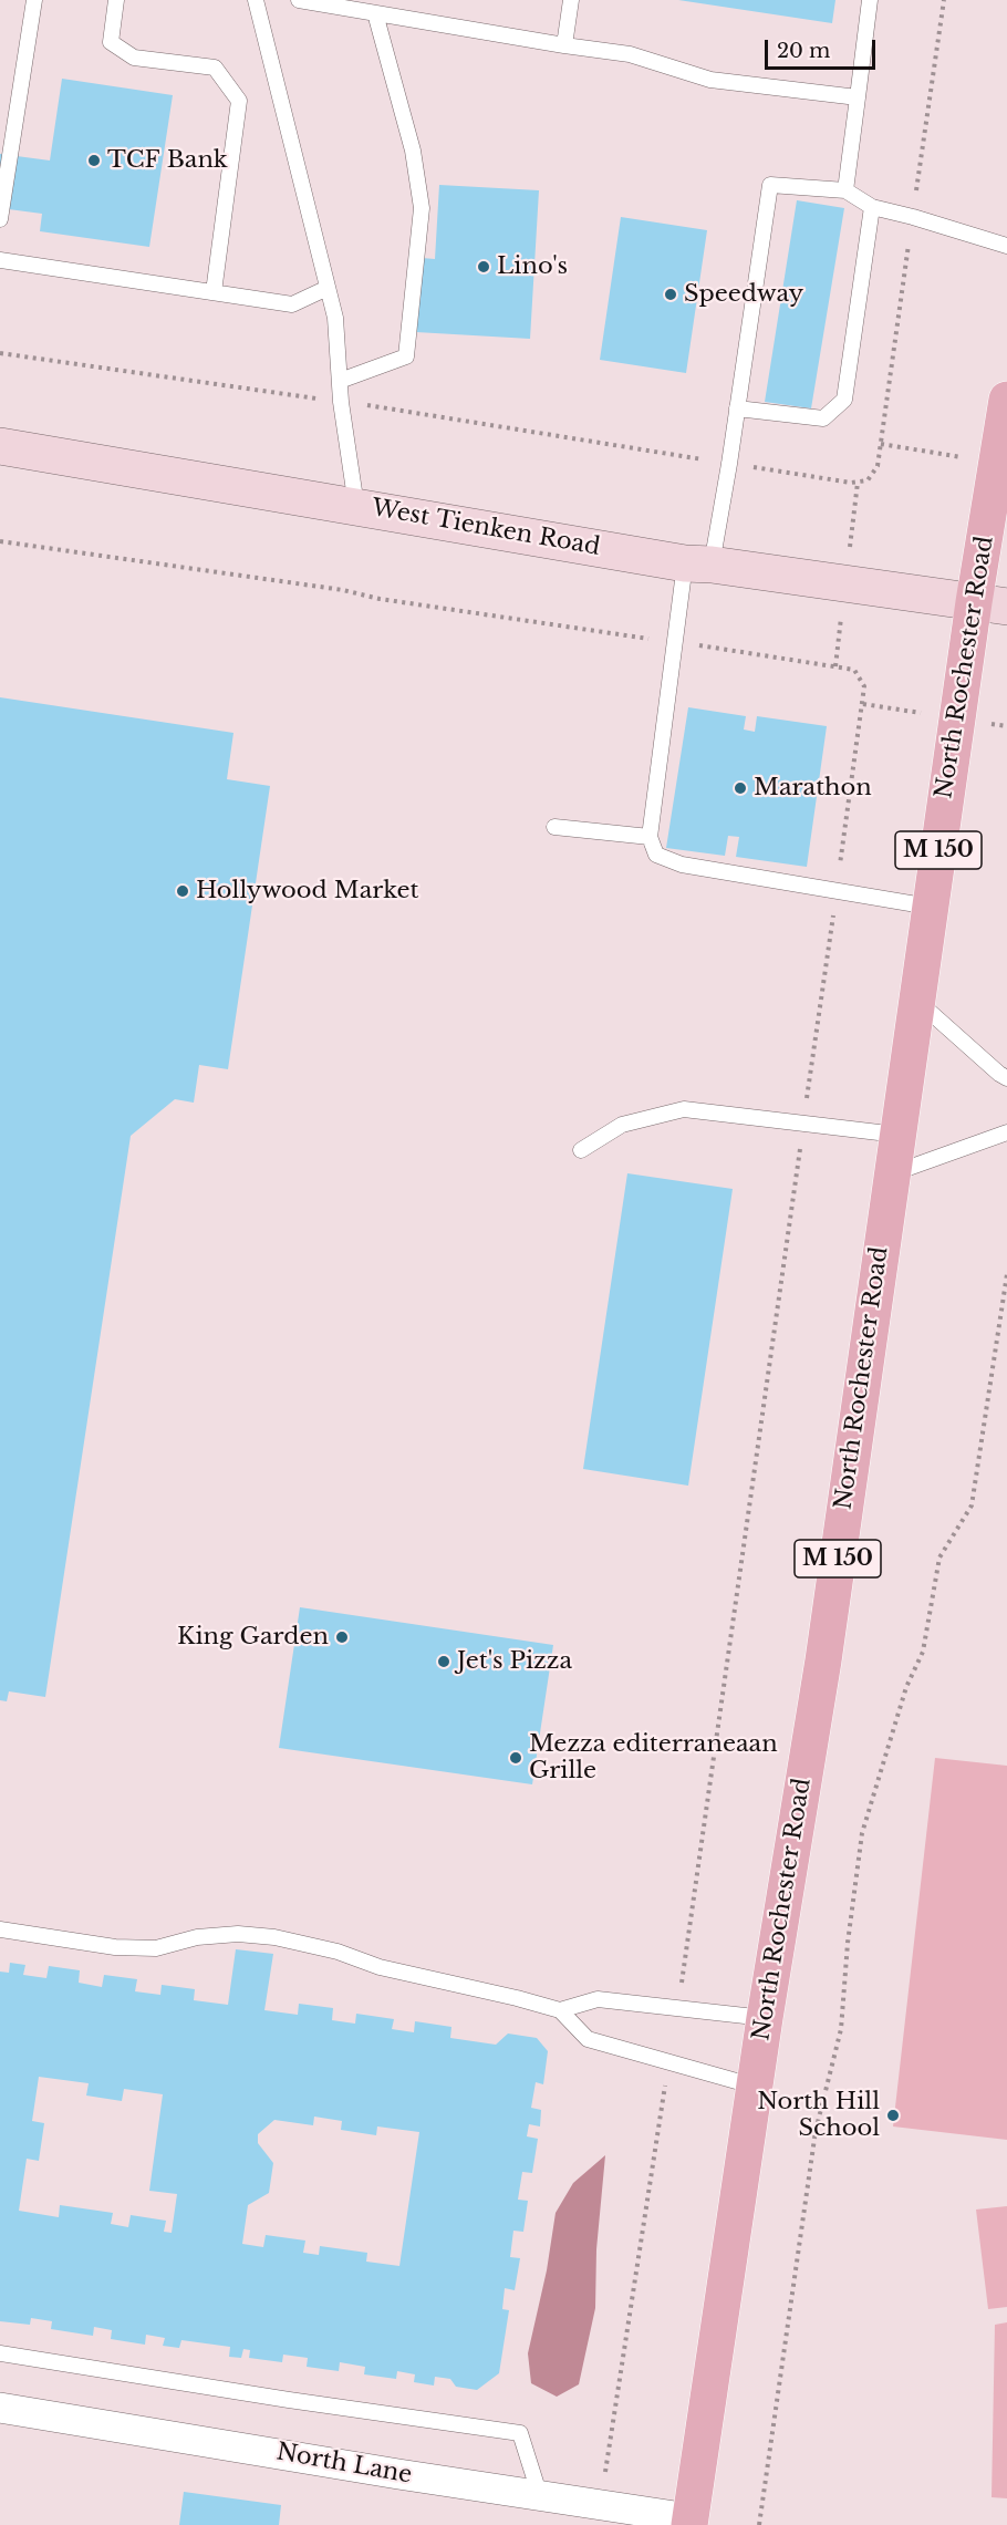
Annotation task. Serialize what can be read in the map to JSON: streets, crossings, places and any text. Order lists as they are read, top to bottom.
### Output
{
  "streets": {
    "main road": ["West Tienken Road", "North Rochester Road", "M 150"],
    "street": ["North Lane"]
  },
  "crossings": [
    ["West Tienken Road", "North Rochester Road"],
    ["North Rochester Road", "North Lane"]
  ],
  "places": [
    "TCF Bank",
    "Lino's",
    "Speedway",
    "Marathon",
    "Hollywood Market",
    "King Garden",
    "Jet's Pizza",
    "Mezza editerraneaan Grille",
    "North Hill School"
  ],
  "scale_bar": "20 m"
}
